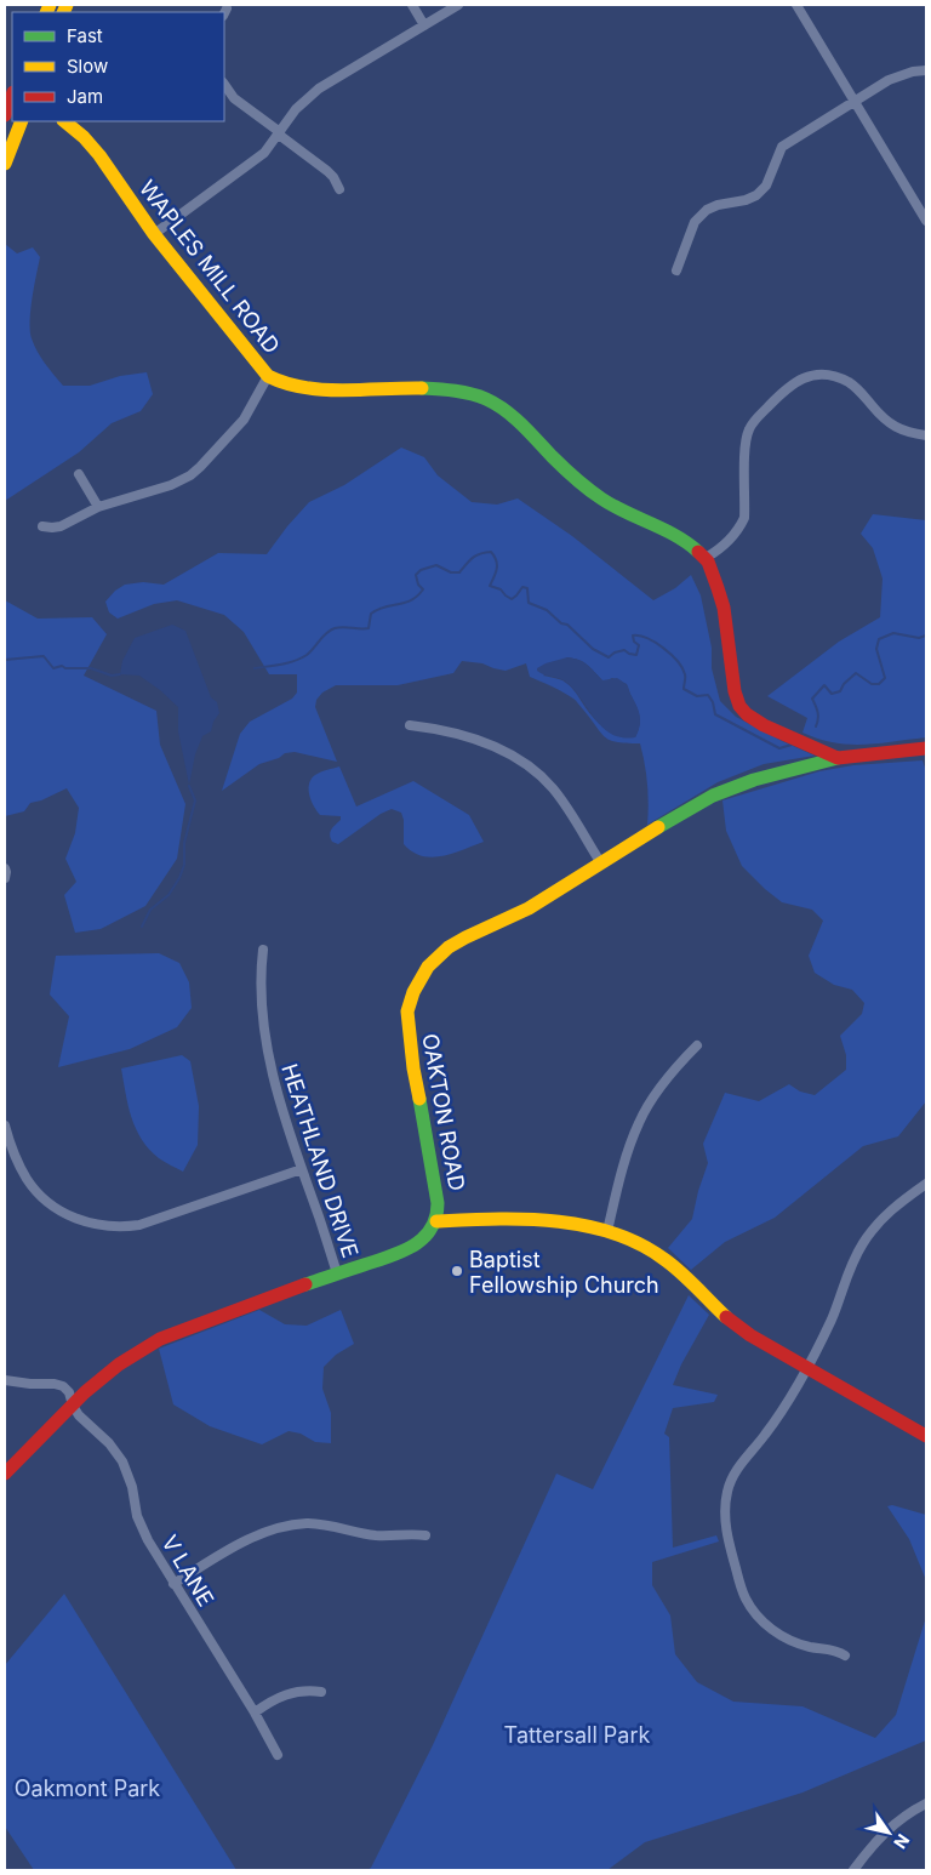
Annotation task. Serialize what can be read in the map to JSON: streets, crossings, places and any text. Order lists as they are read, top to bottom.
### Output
{
  "streets": {
    "main road": ["WAPLES MILL ROAD", "OAKTON ROAD"],
    "street": ["HEATHLAND DRIVE", "V LANE"]
  },
  "crossings": [
    ["OAKTON ROAD", "HEATHLAND DRIVE"],
    ["OAKTON ROAD", "V LANE"]
  ],
  "parks": ["Tattersall Park", "Oakmont Park"],
  "places": ["Baptist Fellowship Church"],
  "legend": ["Fast", "Slow", "Jam"],
  "north": "bottom right"
}
